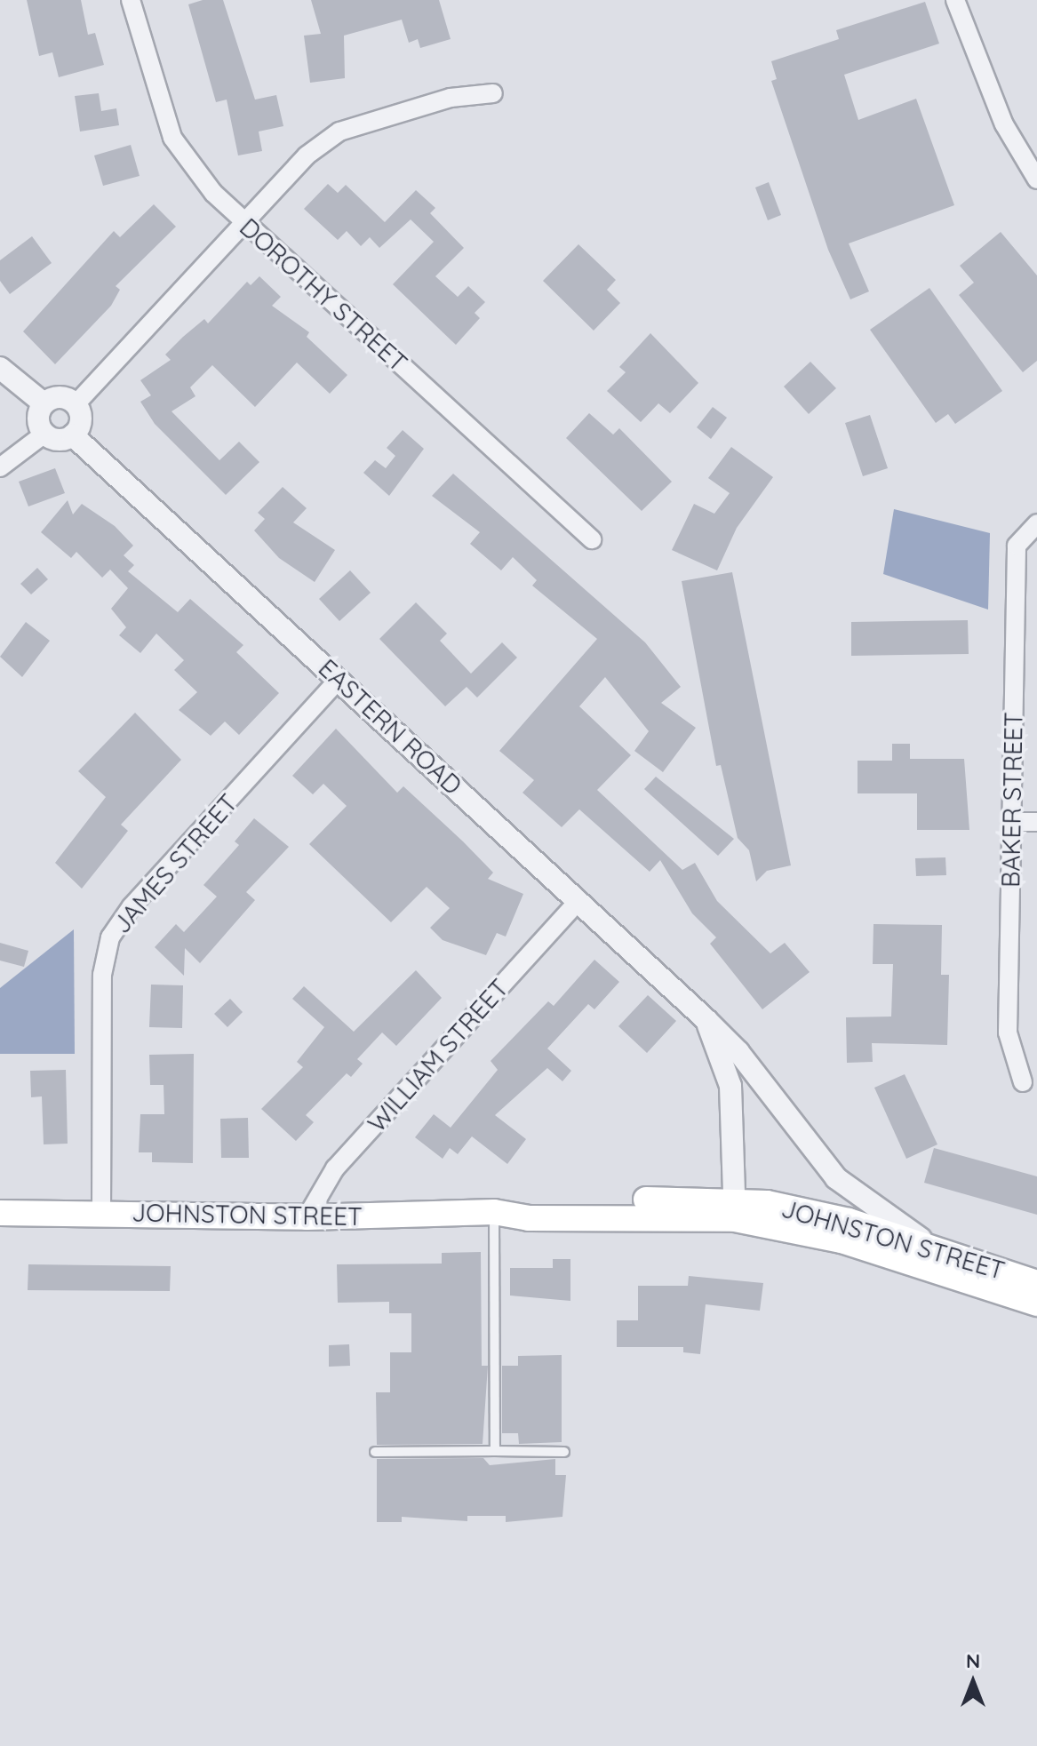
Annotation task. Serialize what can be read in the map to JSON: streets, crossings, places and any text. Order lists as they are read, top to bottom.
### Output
{
  "streets": {
    "main road": ["JOHNSTON STREET"],
    "street": [
      "DOROTHY STREET",
      "EASTERN ROAD",
      "BAKER STREET",
      "JAMES STREET",
      "WILLIAM STREET"
    ]
  },
  "crossings": [
    ["EASTERN ROAD", "JAMES STREET"],
    ["EASTERN ROAD", "WILLIAM STREET"],
    ["EASTERN ROAD", "JOHNSTON STREET"],
    ["JAMES STREET", "JOHNSTON STREET"],
    ["WILLIAM STREET", "JOHNSTON STREET"]
  ],
  "north": "top"
}
